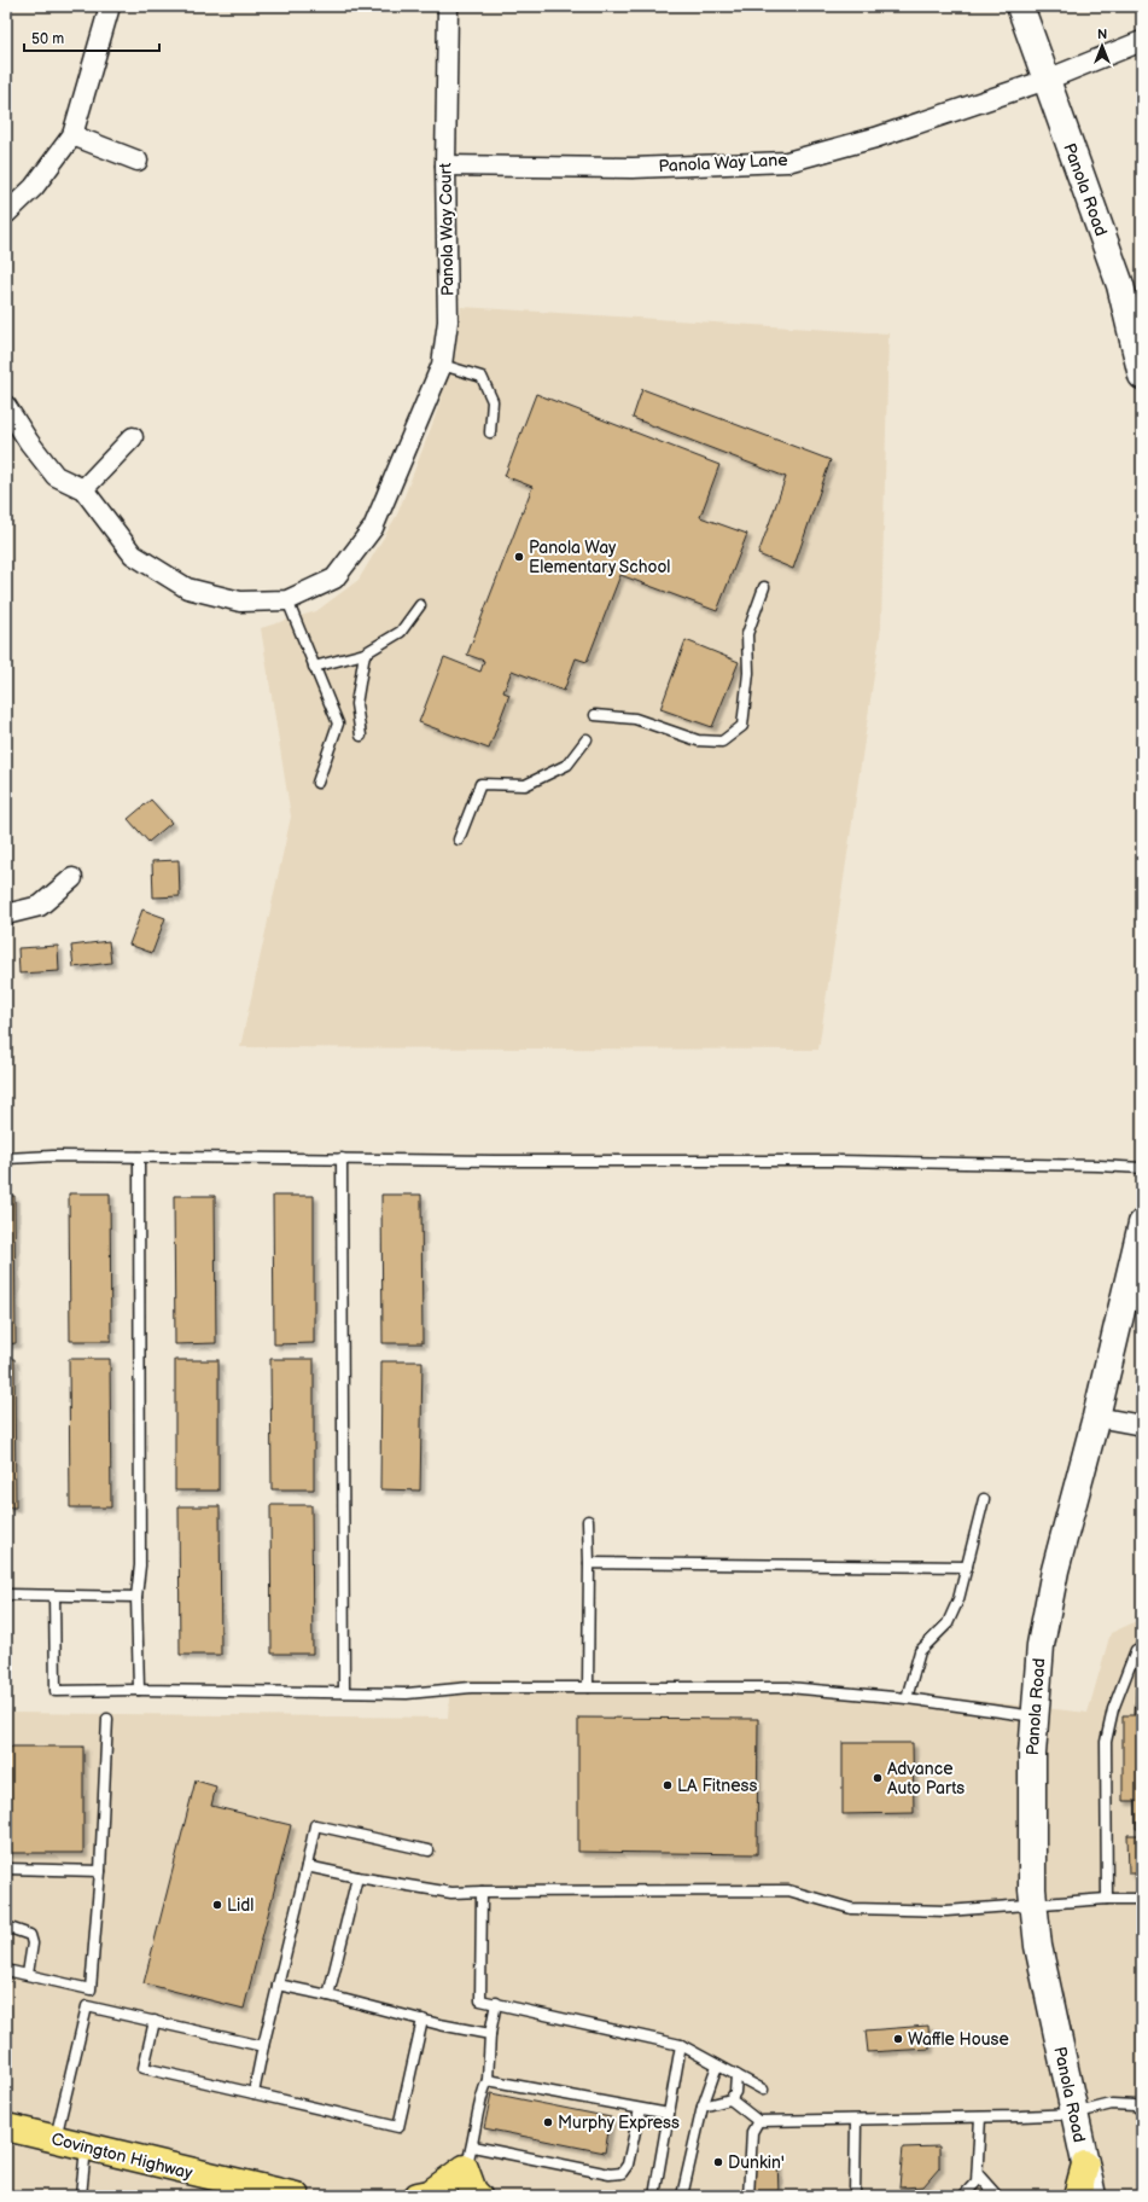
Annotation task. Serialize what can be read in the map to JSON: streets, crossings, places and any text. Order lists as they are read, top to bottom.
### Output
{
  "streets": {
    "main road": ["Panola Road", "Covington Highway"],
    "street": ["Panola Way Lane", "Panola Way Court"]
  },
  "crossings": [
    ["Panola Way Lane", "Panola Road"],
    ["Panola Way Lane", "Panola Way Court"]
  ],
  "places": [
    "Panola Way Elementary School",
    "Advance Auto Parts",
    "LA Fitness",
    "Lidl",
    "Waffle House",
    "Murphy Express",
    "Dunkin'"
  ],
  "scale_bar": "50 m",
  "north": "top"
}
